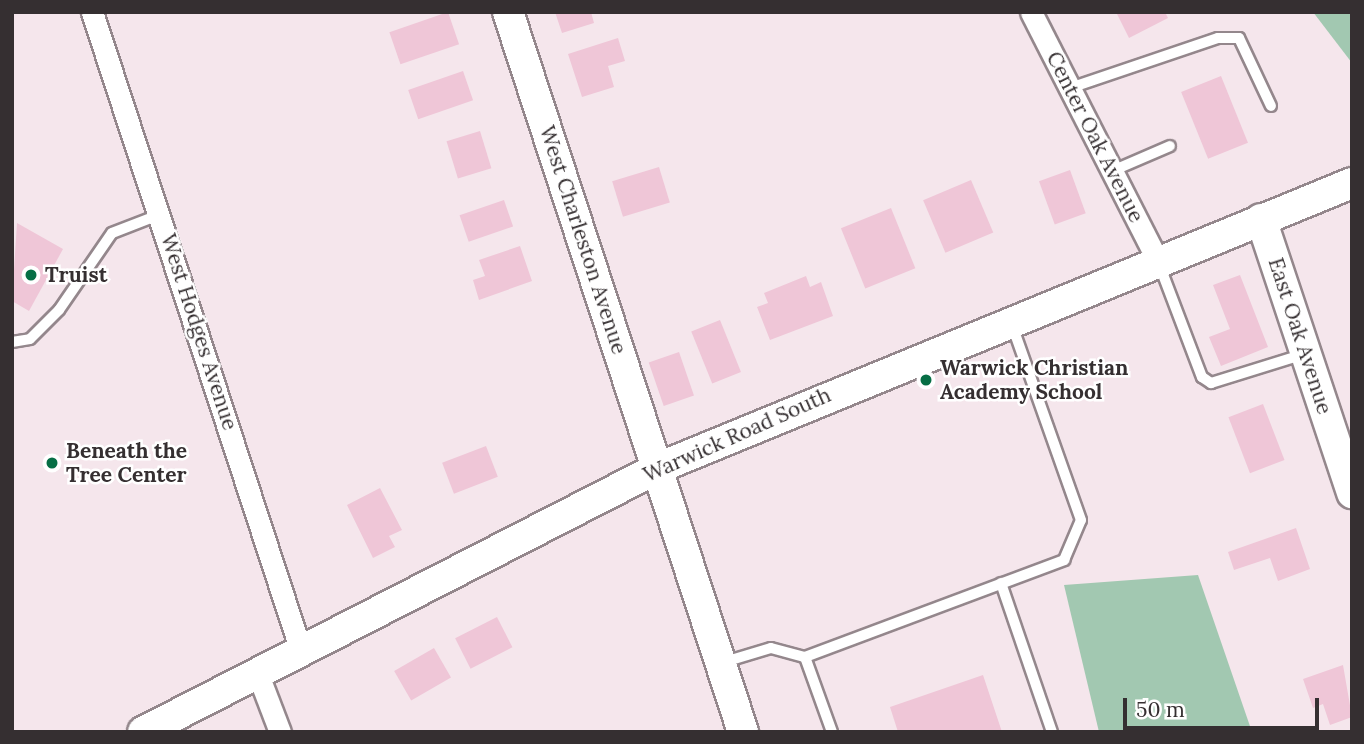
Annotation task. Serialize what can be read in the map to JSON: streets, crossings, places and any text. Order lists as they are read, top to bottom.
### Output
{
  "streets": {
    "street": [
      "Center Oak Avenue",
      "West Charleston Avenue",
      "West Hodges Avenue",
      "East Oak Avenue",
      "Warwick Road South"
    ]
  },
  "crossings": [
    ["Center Oak Avenue", "Warwick Road South"],
    ["West Charleston Avenue", "Warwick Road South"],
    ["West Hodges Avenue", "Warwick Road South"],
    ["East Oak Avenue", "Warwick Road South"]
  ],
  "places": ["Truist", "Warwick Christian Academy School", "Beneath the Tree Center"],
  "scale_bar": "50 m"
}
